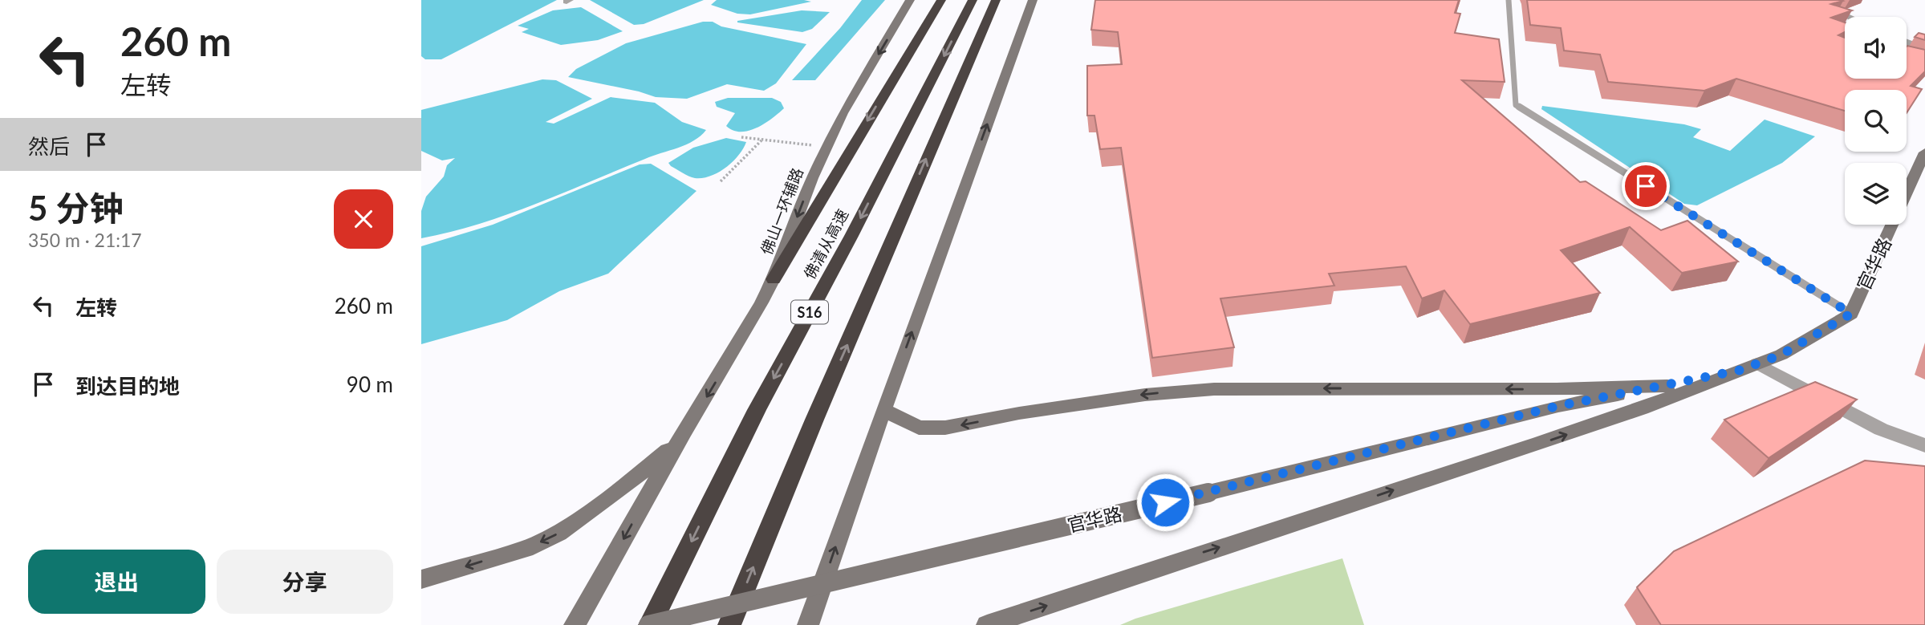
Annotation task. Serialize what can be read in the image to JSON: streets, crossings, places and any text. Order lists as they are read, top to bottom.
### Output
{
  "streets": {
    "highway": ["佛清从高速", "S16"],
    "main road": ["佛山一环辅路", "官华路"]
  },
  "crossings": [
    ["佛清从高速", "官华路"]
  ],
  "one_way": ["佛山一环辅路"],
  "page": {
    "turn": ["260 m", "左转"],
    "then": "然后",
    "heading": ["5 分钟", "350 m · 21:17"],
    "list": [
      {
        "name": "左转",
        "value": "260 m"
      },
      {
        "name": "到达目的地",
        "value": "90 m"
      }
    ],
    "buttons": ["退出", "分享"]
  }
}
